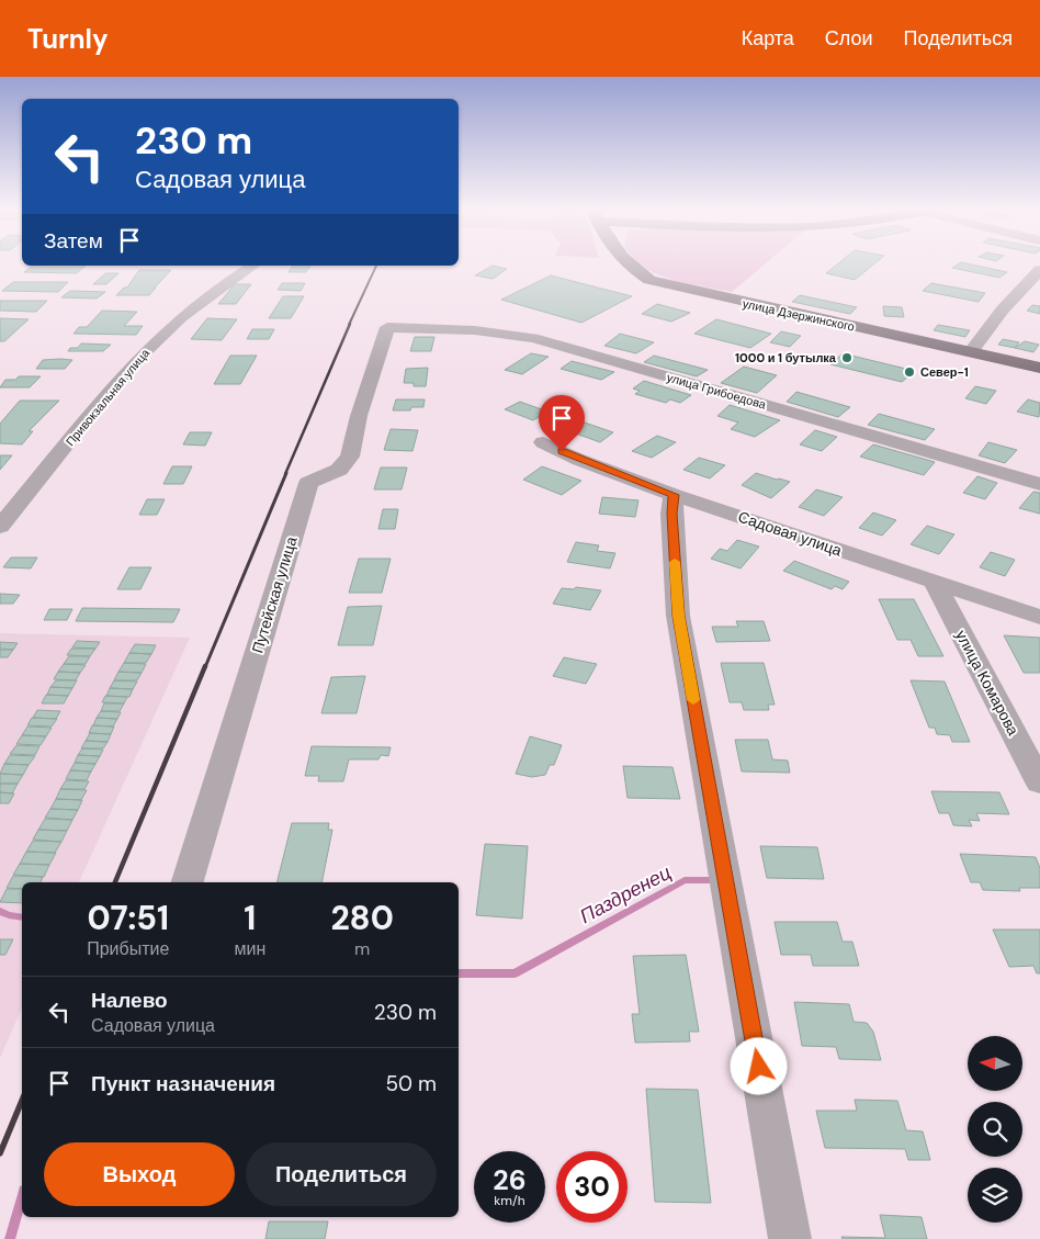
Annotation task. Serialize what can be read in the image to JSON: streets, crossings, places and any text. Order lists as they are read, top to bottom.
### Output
{
  "streets": {
    "main road": ["улица Дзержинского"],
    "street": [
      "улица Грибоедова",
      "Привокзальная улица",
      "Садовая улица",
      "Путейская улица",
      "улица Комарова"
    ]
  },
  "crossings": [
    ["улица Грибоедова", "Путейская улица"],
    ["Садовая улица", "улица Комарова"]
  ],
  "water": ["Паздренец"],
  "places": ["1000 и 1 бутылка", "Север-1"],
  "north": "left",
  "page": {
    "header": "Turnly",
    "nav": ["Карта", "Слои", "Поделиться"],
    "turn": ["230 m", "Садовая улица"],
    "then": "Затем",
    "eta": [
      "07:51",
      "Прибытие",
      "1",
      "мин",
      "280",
      "m"
    ],
    "list": [
      {
        "name": "Налево",
        "note": "Садовая улица",
        "value": "230 m"
      },
      {
        "name": "Пункт назначения",
        "value": "50 m"
      }
    ],
    "buttons": ["Выход", "Поделиться"],
    "speed": "26 km/h",
    "limit": "30"
  }
}
